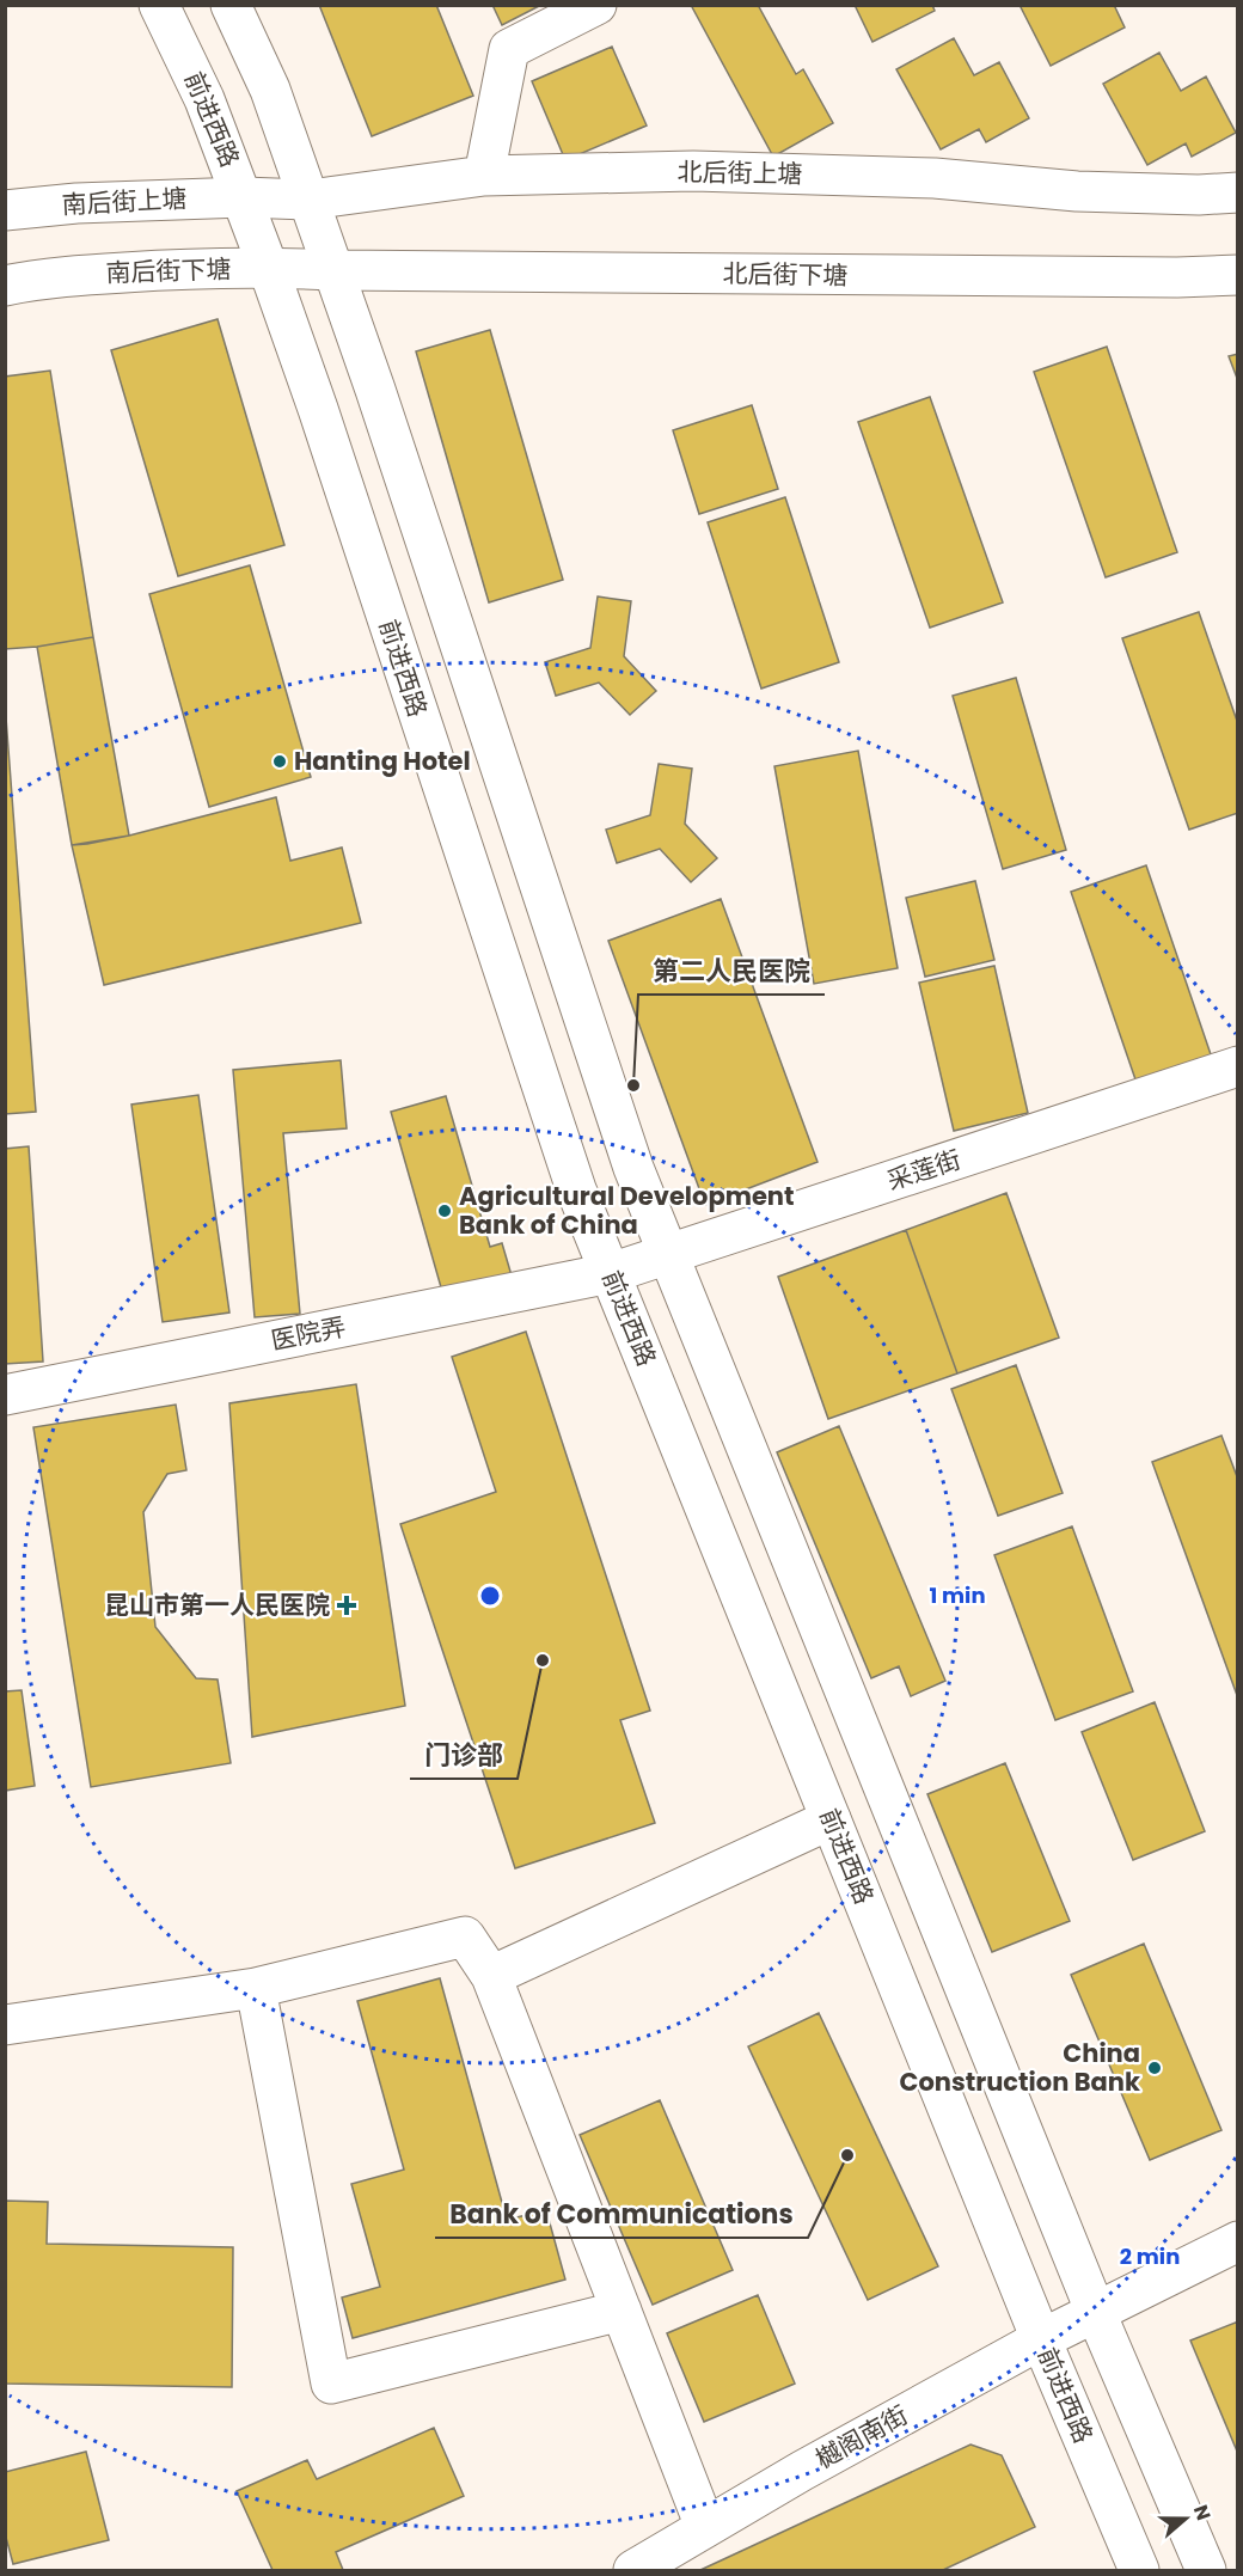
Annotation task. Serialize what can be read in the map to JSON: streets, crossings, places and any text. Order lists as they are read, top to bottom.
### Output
{
  "streets": {
    "street": [
      "前进西路",
      "北后街上塘",
      "南后街上塘",
      "南后街下塘",
      "北后街下塘",
      "采莲街",
      "医院弄",
      "樾阁南街"
    ]
  },
  "crossings": [
    ["前进西路", "北后街上塘"],
    ["前进西路", "南后街上塘"],
    ["前进西路", "南后街下塘"],
    ["前进西路", "采莲街"],
    ["前进西路", "医院弄"],
    ["前进西路", "樾阁南街"],
    ["北后街上塘", "南后街上塘"],
    ["南后街下塘", "北后街下塘"],
    ["采莲街", "医院弄"]
  ],
  "places": {
    "other": [
      "Hanting Hotel",
      "第二人民医院",
      "Agricultural Development Bank of China",
      "门诊部",
      "China Construction Bank",
      "Bank of Communications"
    ],
    "health": ["昆山市第一人民医院"]
  },
  "north": "right",
  "rings": ["1 min", "2 min"]
}
